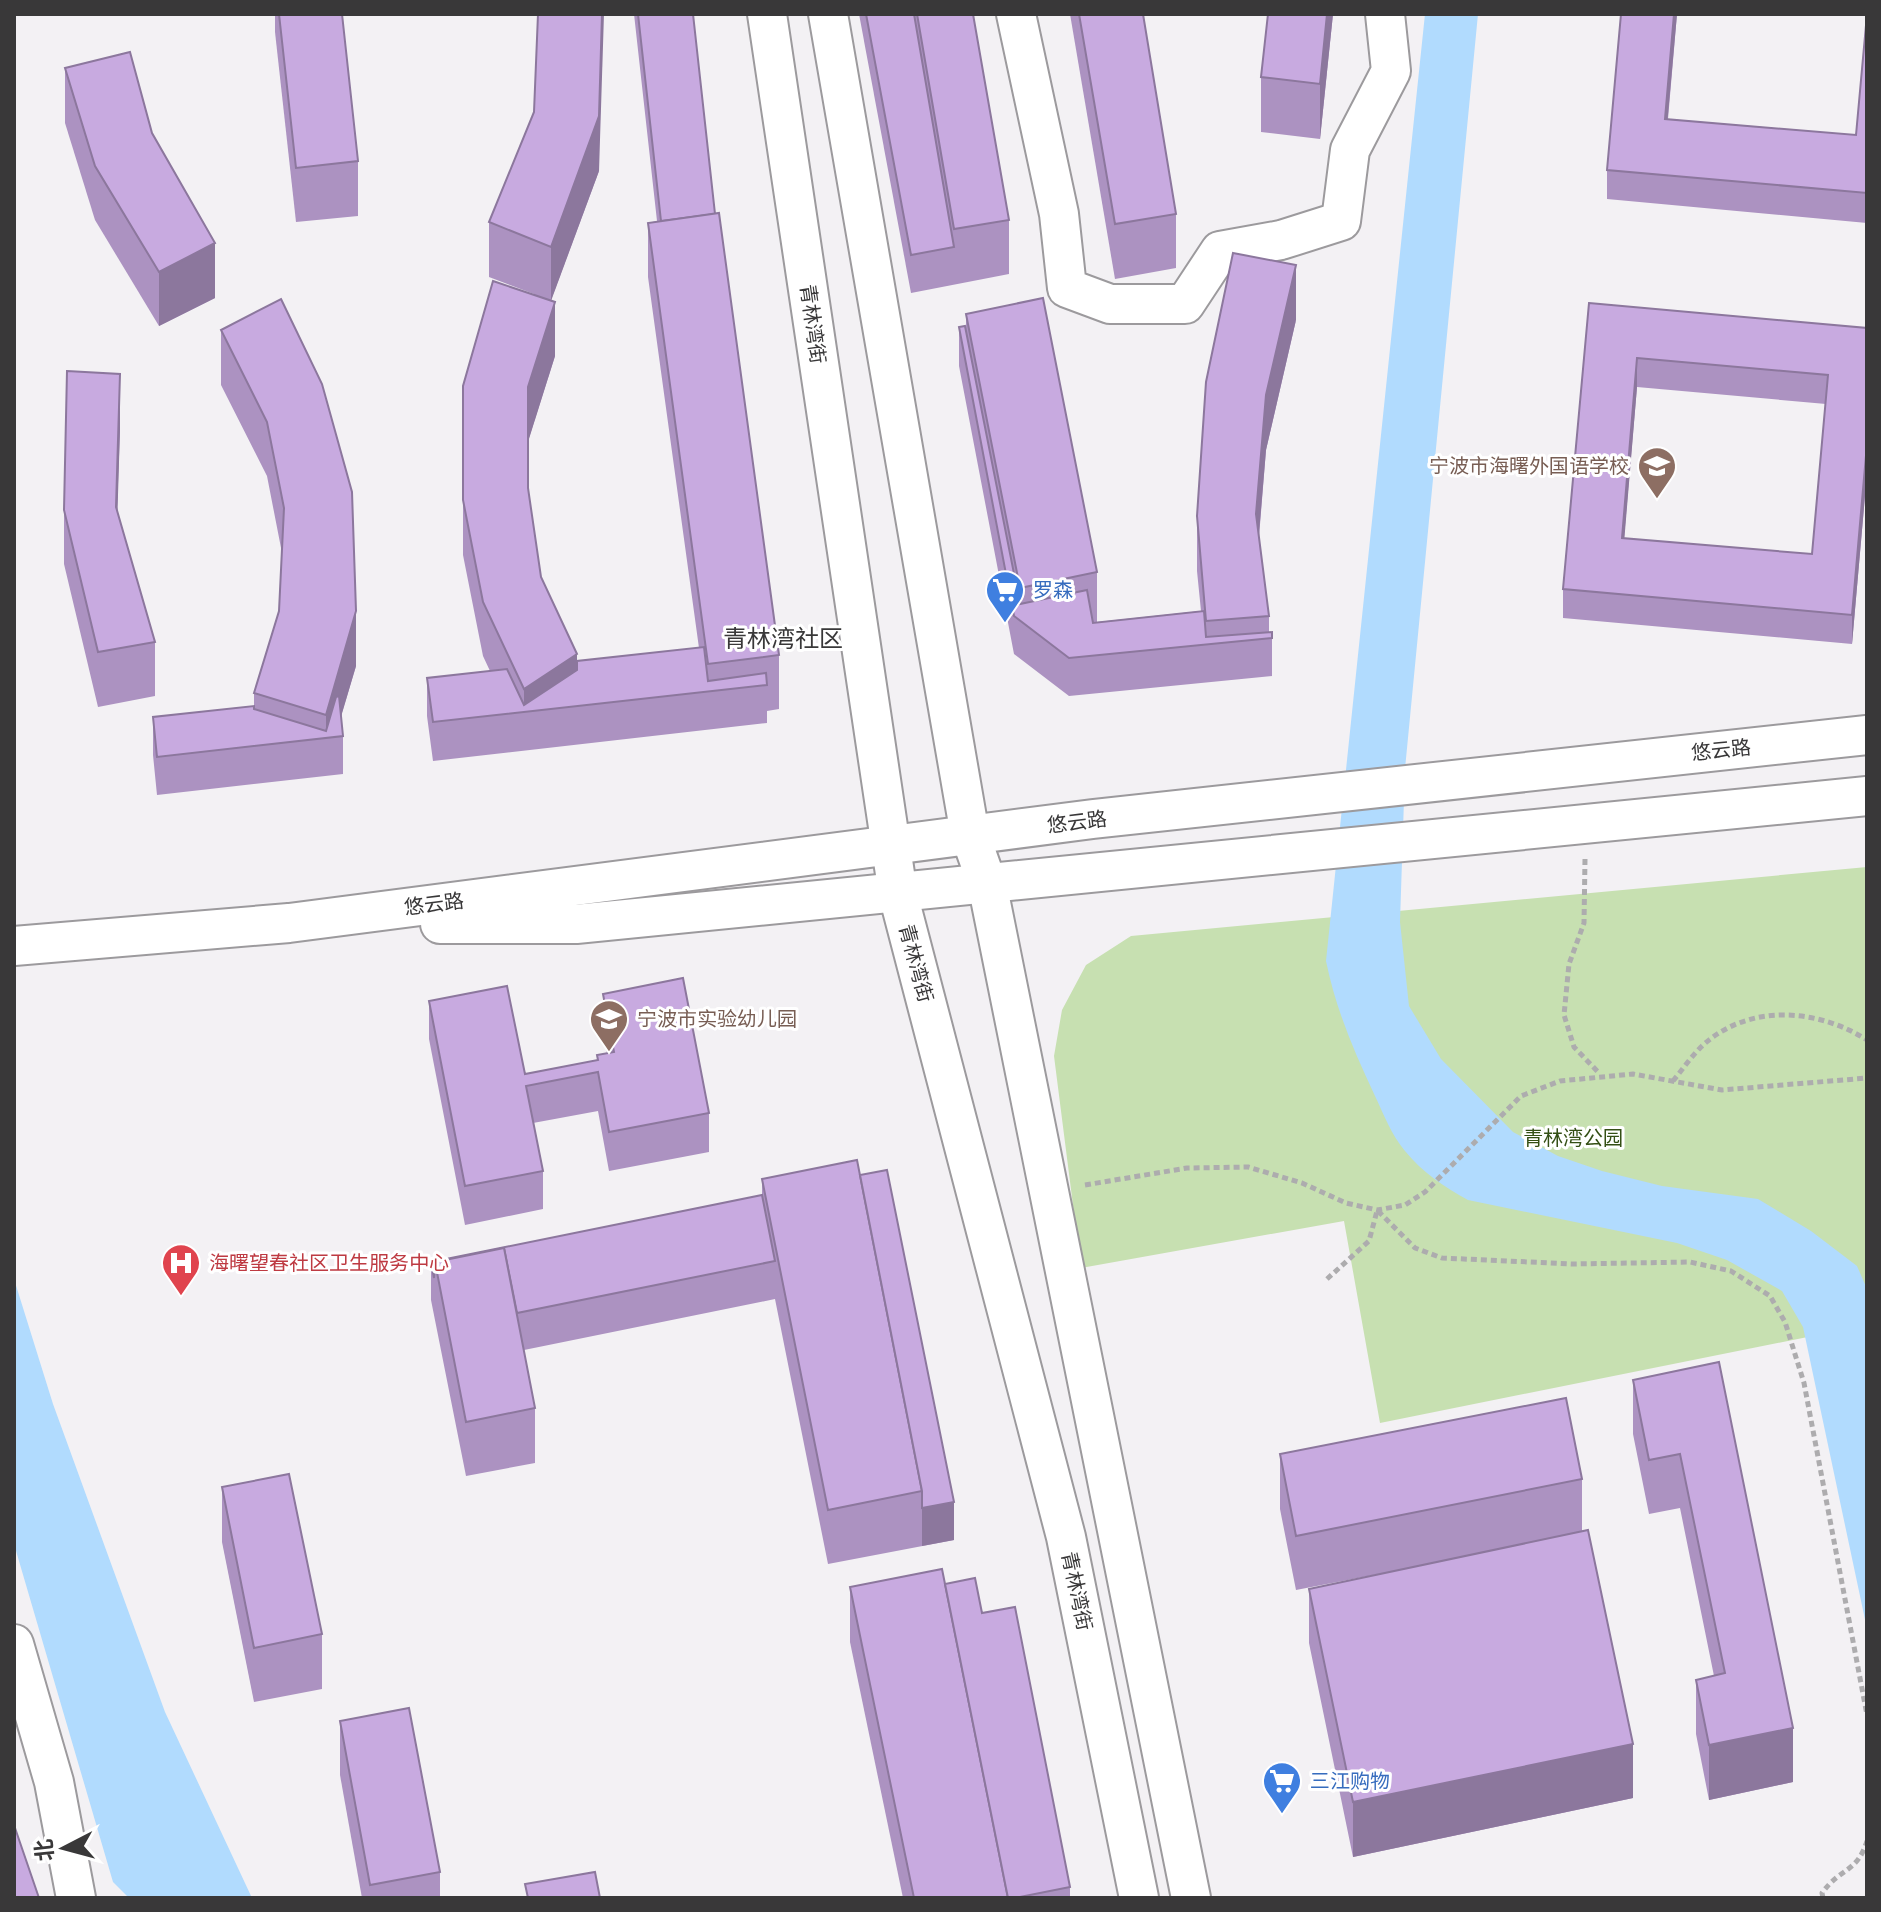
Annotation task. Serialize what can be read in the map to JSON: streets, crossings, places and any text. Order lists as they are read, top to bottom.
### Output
{
  "streets": {
    "street": ["青林湾街", "悠云路"]
  },
  "crossings": [
    ["青林湾街", "悠云路"]
  ],
  "districts": ["青林湾社区"],
  "parks": ["青林湾公园"],
  "places": {
    "school or university": ["宁波市海曙外国语学校", "宁波市实验幼儿园"],
    "supermarket": ["罗森", "三江购物"],
    "hospital": ["海曙望春社区卫生服务中心"]
  },
  "north": "left"
}
